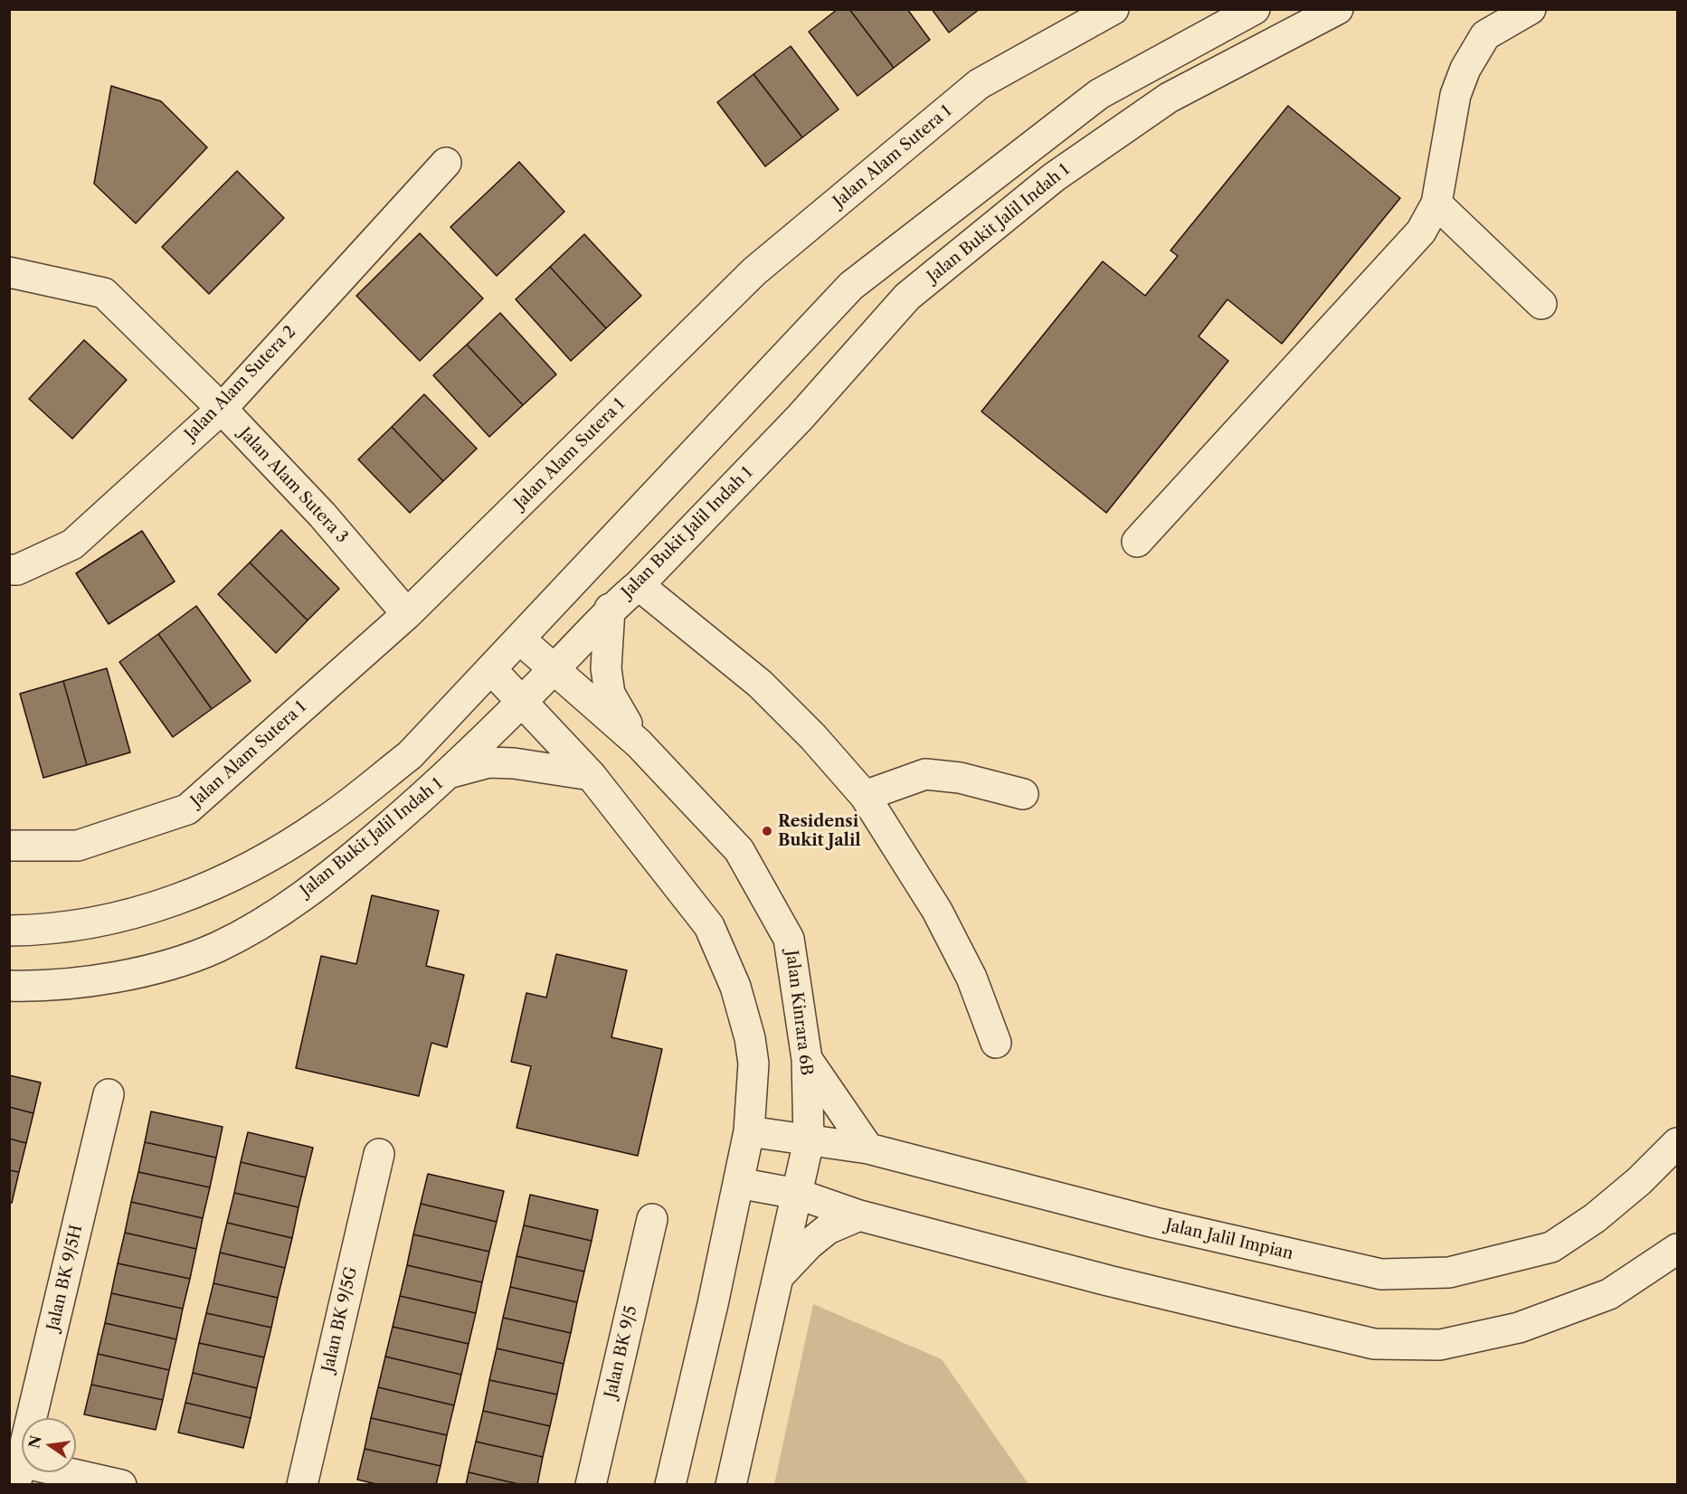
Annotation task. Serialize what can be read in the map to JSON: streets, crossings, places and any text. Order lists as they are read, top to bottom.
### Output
{
  "streets": {
    "street": [
      "Jalan Alam Sutera 1",
      "Jalan Bukit Jalil Indah 1",
      "Jalan Alam Sutera 2",
      "Jalan Alam Sutera 3",
      "Jalan Kinrara 6B",
      "Jalan Jalil Impian",
      "Jalan BK 9/5H",
      "Jalan BK 9/5G",
      "Jalan BK 9/5"
    ]
  },
  "crossings": [
    ["Jalan Alam Sutera 1", "Jalan Alam Sutera 3"],
    ["Jalan Bukit Jalil Indah 1", "Jalan Kinrara 6B"],
    ["Jalan Alam Sutera 2", "Jalan Alam Sutera 3"],
    ["Jalan Kinrara 6B", "Jalan Jalil Impian"]
  ],
  "places": ["Residensi Bukit Jalil"],
  "north": "left"
}
